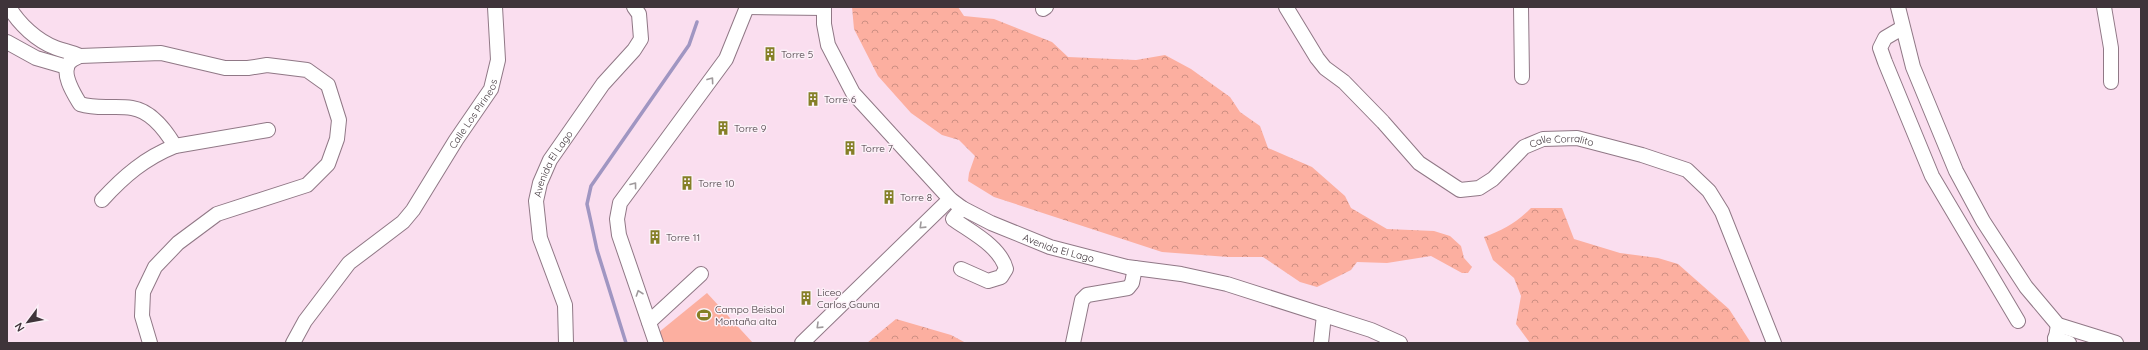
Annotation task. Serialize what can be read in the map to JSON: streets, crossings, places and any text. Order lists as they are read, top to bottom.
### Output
{
  "streets": {
    "street": ["Calle Los Pirineos", "Calle Corralito", "Avenida El Lago"]
  },
  "places": {
    "building": [
      "Torre 5",
      "Torre 6",
      "Torre 9",
      "Torre 7",
      "Torre 10",
      "Torre 8",
      "Torre 11",
      "Liceo Carlos Gauna"
    ],
    "sports": ["Campo Beisbol Montaña alta"]
  },
  "north": "bottom left"
}
